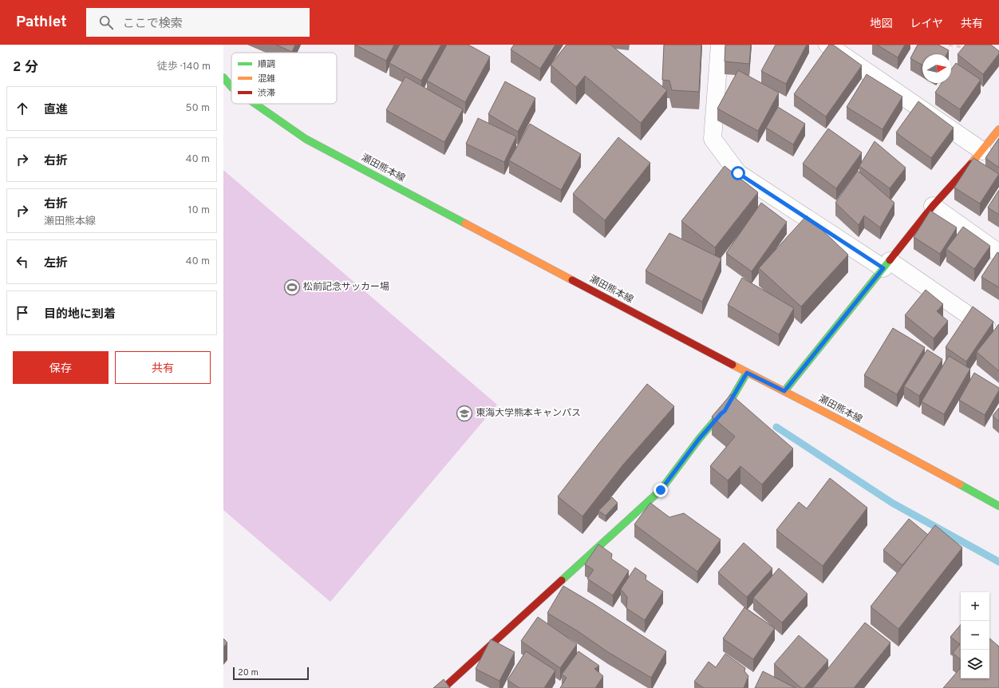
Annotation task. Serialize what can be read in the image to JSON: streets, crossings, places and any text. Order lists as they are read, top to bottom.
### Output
{
  "streets": {
    "main road": ["瀬田熊本線"]
  },
  "places": {
    "sports": ["松前記念サッカー場"],
    "school or university": ["東海大学熊本キャンパス"]
  },
  "legend": ["順調", "混雑", "渋滞"],
  "scale_bar": "20 m",
  "north": "right",
  "page": {
    "header": "Pathlet",
    "search": "ここで検索",
    "nav": ["地図", "レイヤ", "共有"],
    "heading": ["2 分", "徒歩 · 140 m"],
    "list": [
      ["直進", "50 m"],
      ["右折", "40 m"],
      ["右折", "瀬田熊本線", "10 m"],
      ["左折", "40 m"],
      "目的地に到着"
    ],
    "buttons": ["保存", "共有"],
    "map_buttons": ["+", "−"],
    "scale": "20 m"
  }
}
